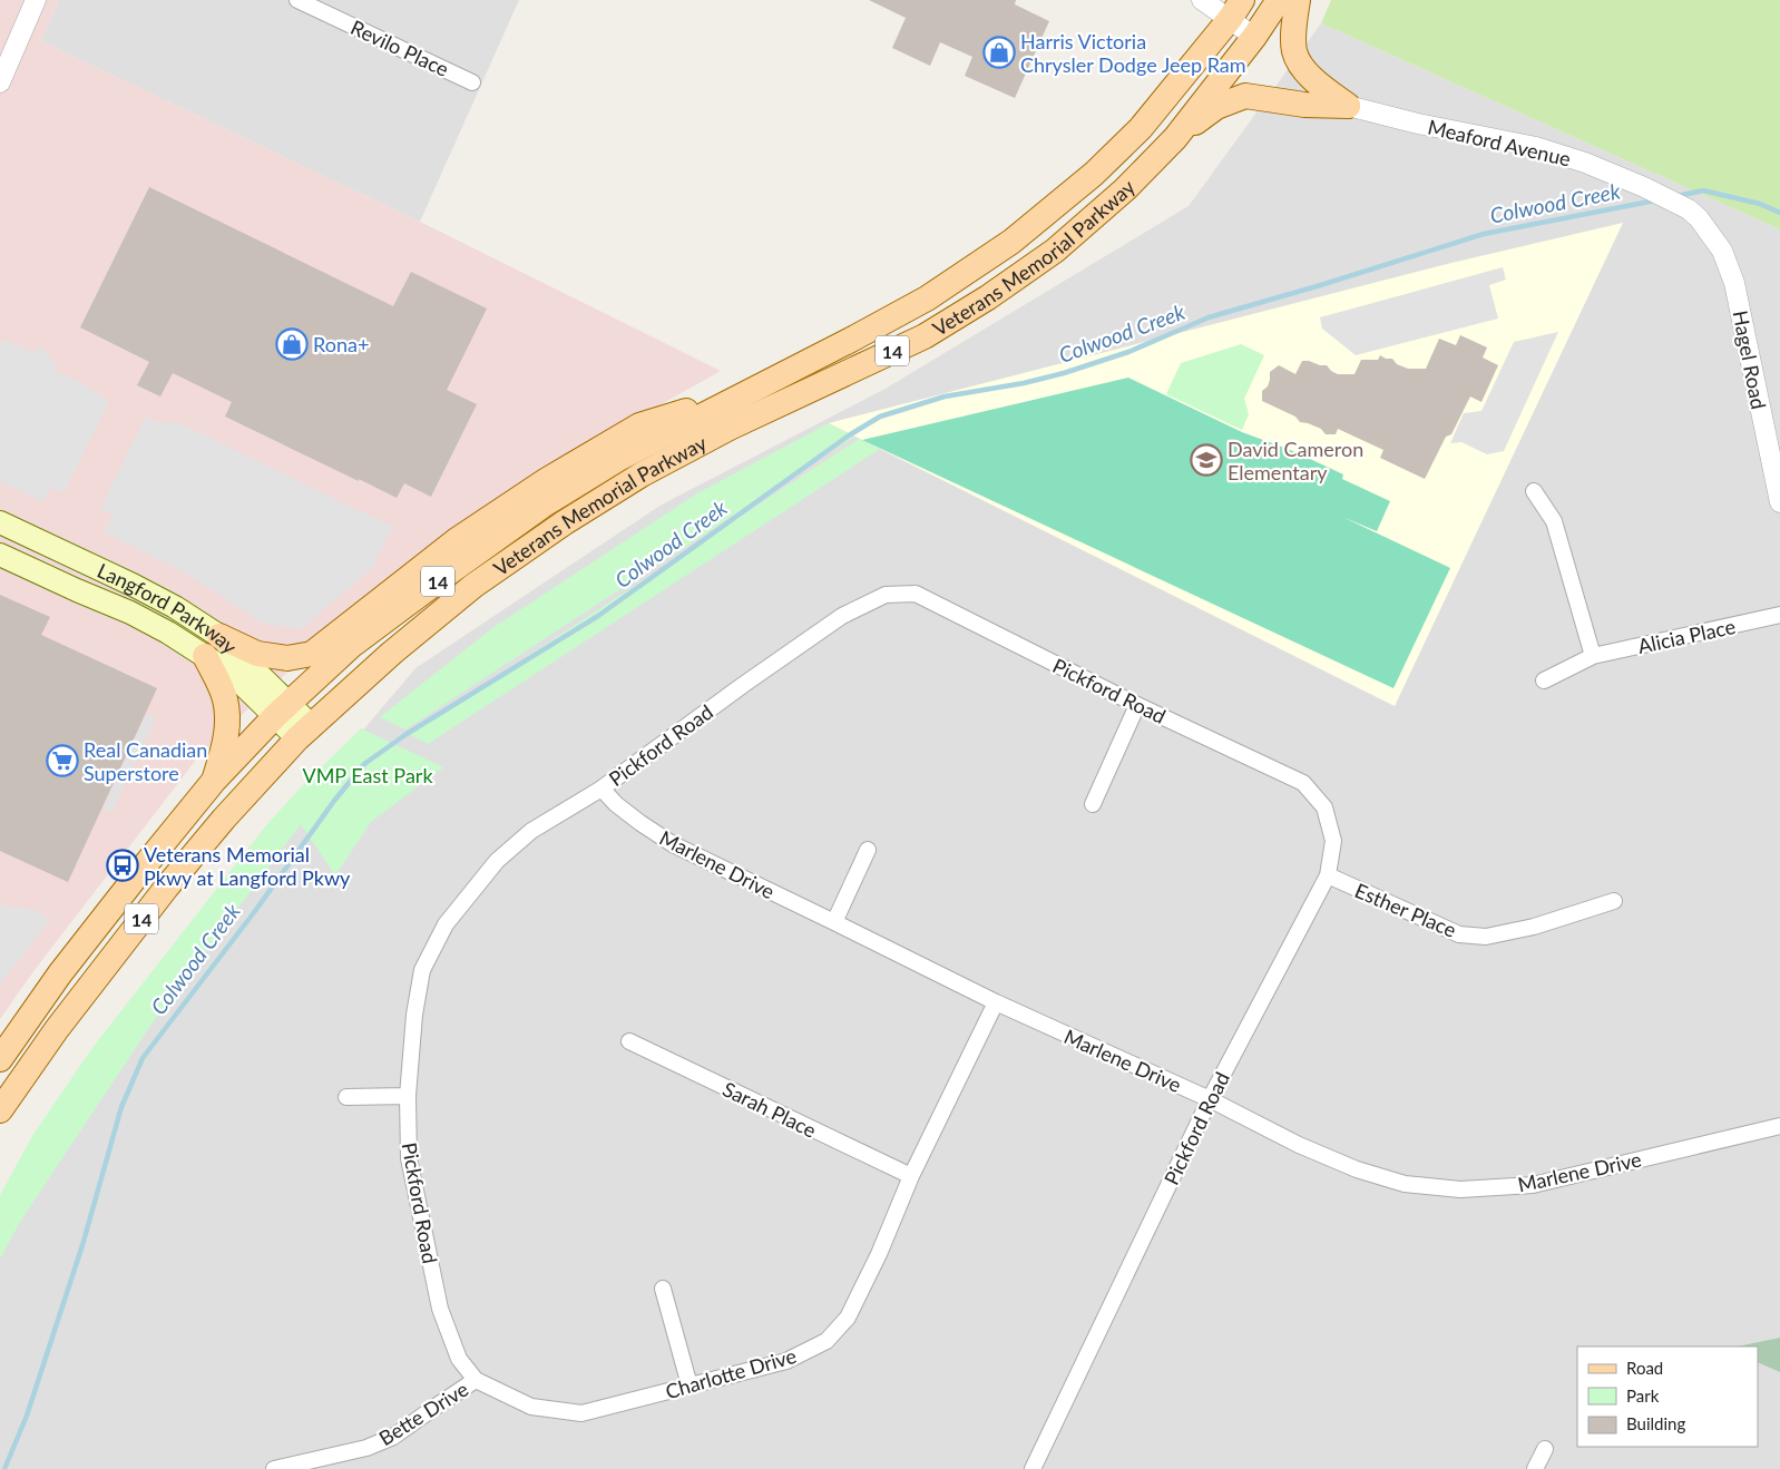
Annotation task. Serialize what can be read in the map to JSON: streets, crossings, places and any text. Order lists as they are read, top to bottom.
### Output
{
  "streets": {
    "main road": ["Veterans Memorial Parkway", "14", "Langford Parkway"],
    "street": [
      "Revilo Place",
      "Meaford Avenue",
      "Hagel Road",
      "Alicia Place",
      "Pickford Road",
      "Marlene Drive",
      "Esther Place",
      "Sarah Place",
      "Charlotte Drive",
      "Bette Drive"
    ]
  },
  "crossings": [
    ["Meaford Avenue", "Hagel Road"],
    ["Veterans Memorial Parkway", "Langford Parkway"],
    ["Pickford Road", "Marlene Drive"],
    ["Pickford Road", "Esther Place"],
    ["Pickford Road", "Charlotte Drive"],
    ["Marlene Drive", "Charlotte Drive"],
    ["Sarah Place", "Charlotte Drive"],
    ["Charlotte Drive", "Bette Drive"]
  ],
  "water": ["Colwood Creek"],
  "parks": ["VMP East Park"],
  "places": {
    "shop": ["Harris Victoria Chrysler Dodge Jeep Ram", "Rona+"],
    "school or university": ["David Cameron Elementary"],
    "supermarket": ["Real Canadian Superstore"],
    "bus stop": ["Veterans Memorial Pkwy at Langford Pkwy"]
  },
  "legend": ["Road", "Park", "Building"]
}
